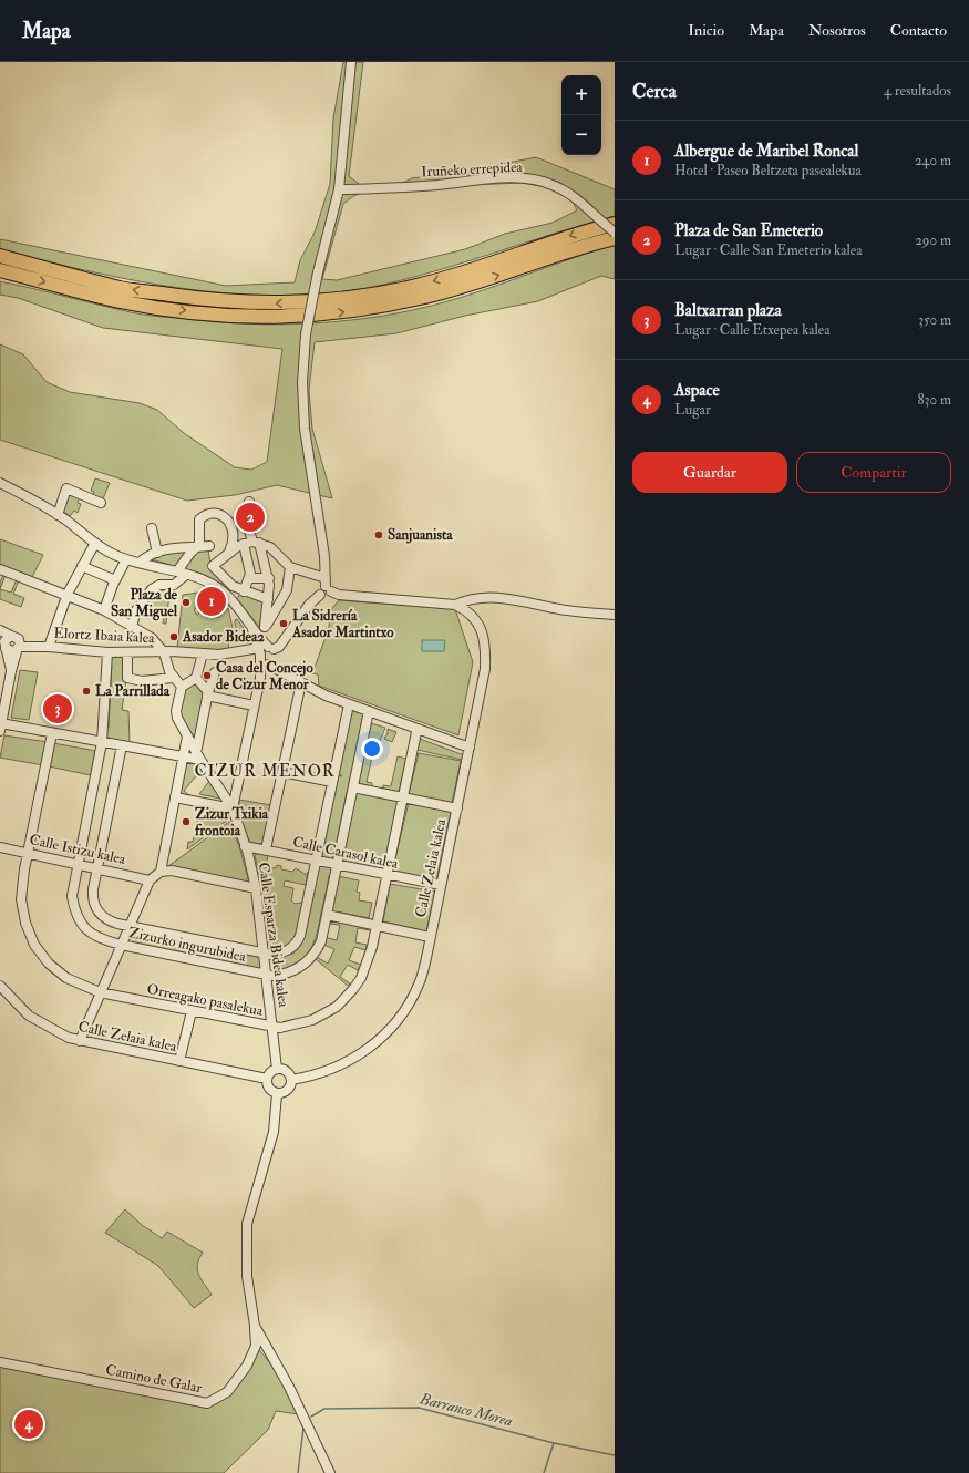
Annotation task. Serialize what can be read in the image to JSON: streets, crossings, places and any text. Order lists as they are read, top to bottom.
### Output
{
  "streets": {
    "street": [
      "Iruñeko errepidea",
      "Elortz Ibaia kalea",
      "Calle Istizu kalea",
      "Calle Carasol kalea",
      "Calle Zelaia kalea",
      "Calle Esparza Bidea kalea",
      "Zizurko ingurubidea",
      "Orreagako pasalekua",
      "Camino de Galar"
    ]
  },
  "crossings": [
    ["Elortz Ibaia kalea", "Calle Esparza Bidea kalea"],
    ["Elortz Ibaia kalea", "Zizurko ingurubidea"],
    ["Calle Istizu kalea", "Zizurko ingurubidea"],
    ["Calle Istizu kalea", "Orreagako pasalekua"],
    ["Calle Carasol kalea", "Calle Zelaia kalea"],
    ["Calle Carasol kalea", "Calle Esparza Bidea kalea"],
    ["Calle Carasol kalea", "Zizurko ingurubidea"],
    ["Calle Carasol kalea", "Orreagako pasalekua"],
    ["Calle Zelaia kalea", "Calle Esparza Bidea kalea"],
    ["Calle Esparza Bidea kalea", "Zizurko ingurubidea"],
    ["Calle Esparza Bidea kalea", "Orreagako pasalekua"]
  ],
  "districts": ["CIZUR MENOR"],
  "water": ["Barranco Morea"],
  "places": [
    "Sanjuanista",
    "Plaza de San Miguel",
    "La Sidrería Asador Martintxo",
    "Asador Bidea2",
    "Casa del Concejo de Cizur Menor",
    "La Parrillada",
    "Zizur Txikia frontoia"
  ],
  "page": {
    "header": "Mapa",
    "nav": [
      "Inicio",
      "Mapa",
      "Nosotros",
      "Contacto"
    ],
    "heading": ["Cerca", "4 resultados"],
    "map_buttons": ["+", "−"],
    "list": [
      {
        "mark": "1",
        "name": "Albergue de Maribel Roncal",
        "note": "Hotel · Paseo Beltzeta pasealekua",
        "value": "240 m"
      },
      {
        "mark": "2",
        "name": "Plaza de San Emeterio",
        "note": "Lugar · Calle San Emeterio kalea",
        "value": "290 m"
      },
      {
        "mark": "3",
        "name": "Baltxarran plaza",
        "note": "Lugar · Calle Etxepea kalea",
        "value": "350 m"
      },
      {
        "mark": "4",
        "name": "Aspace",
        "note": "Lugar",
        "value": "830 m"
      }
    ],
    "buttons": ["Guardar", "Compartir"],
    "pins": [
      "2",
      "1",
      "3",
      "4"
    ]
  }
}
